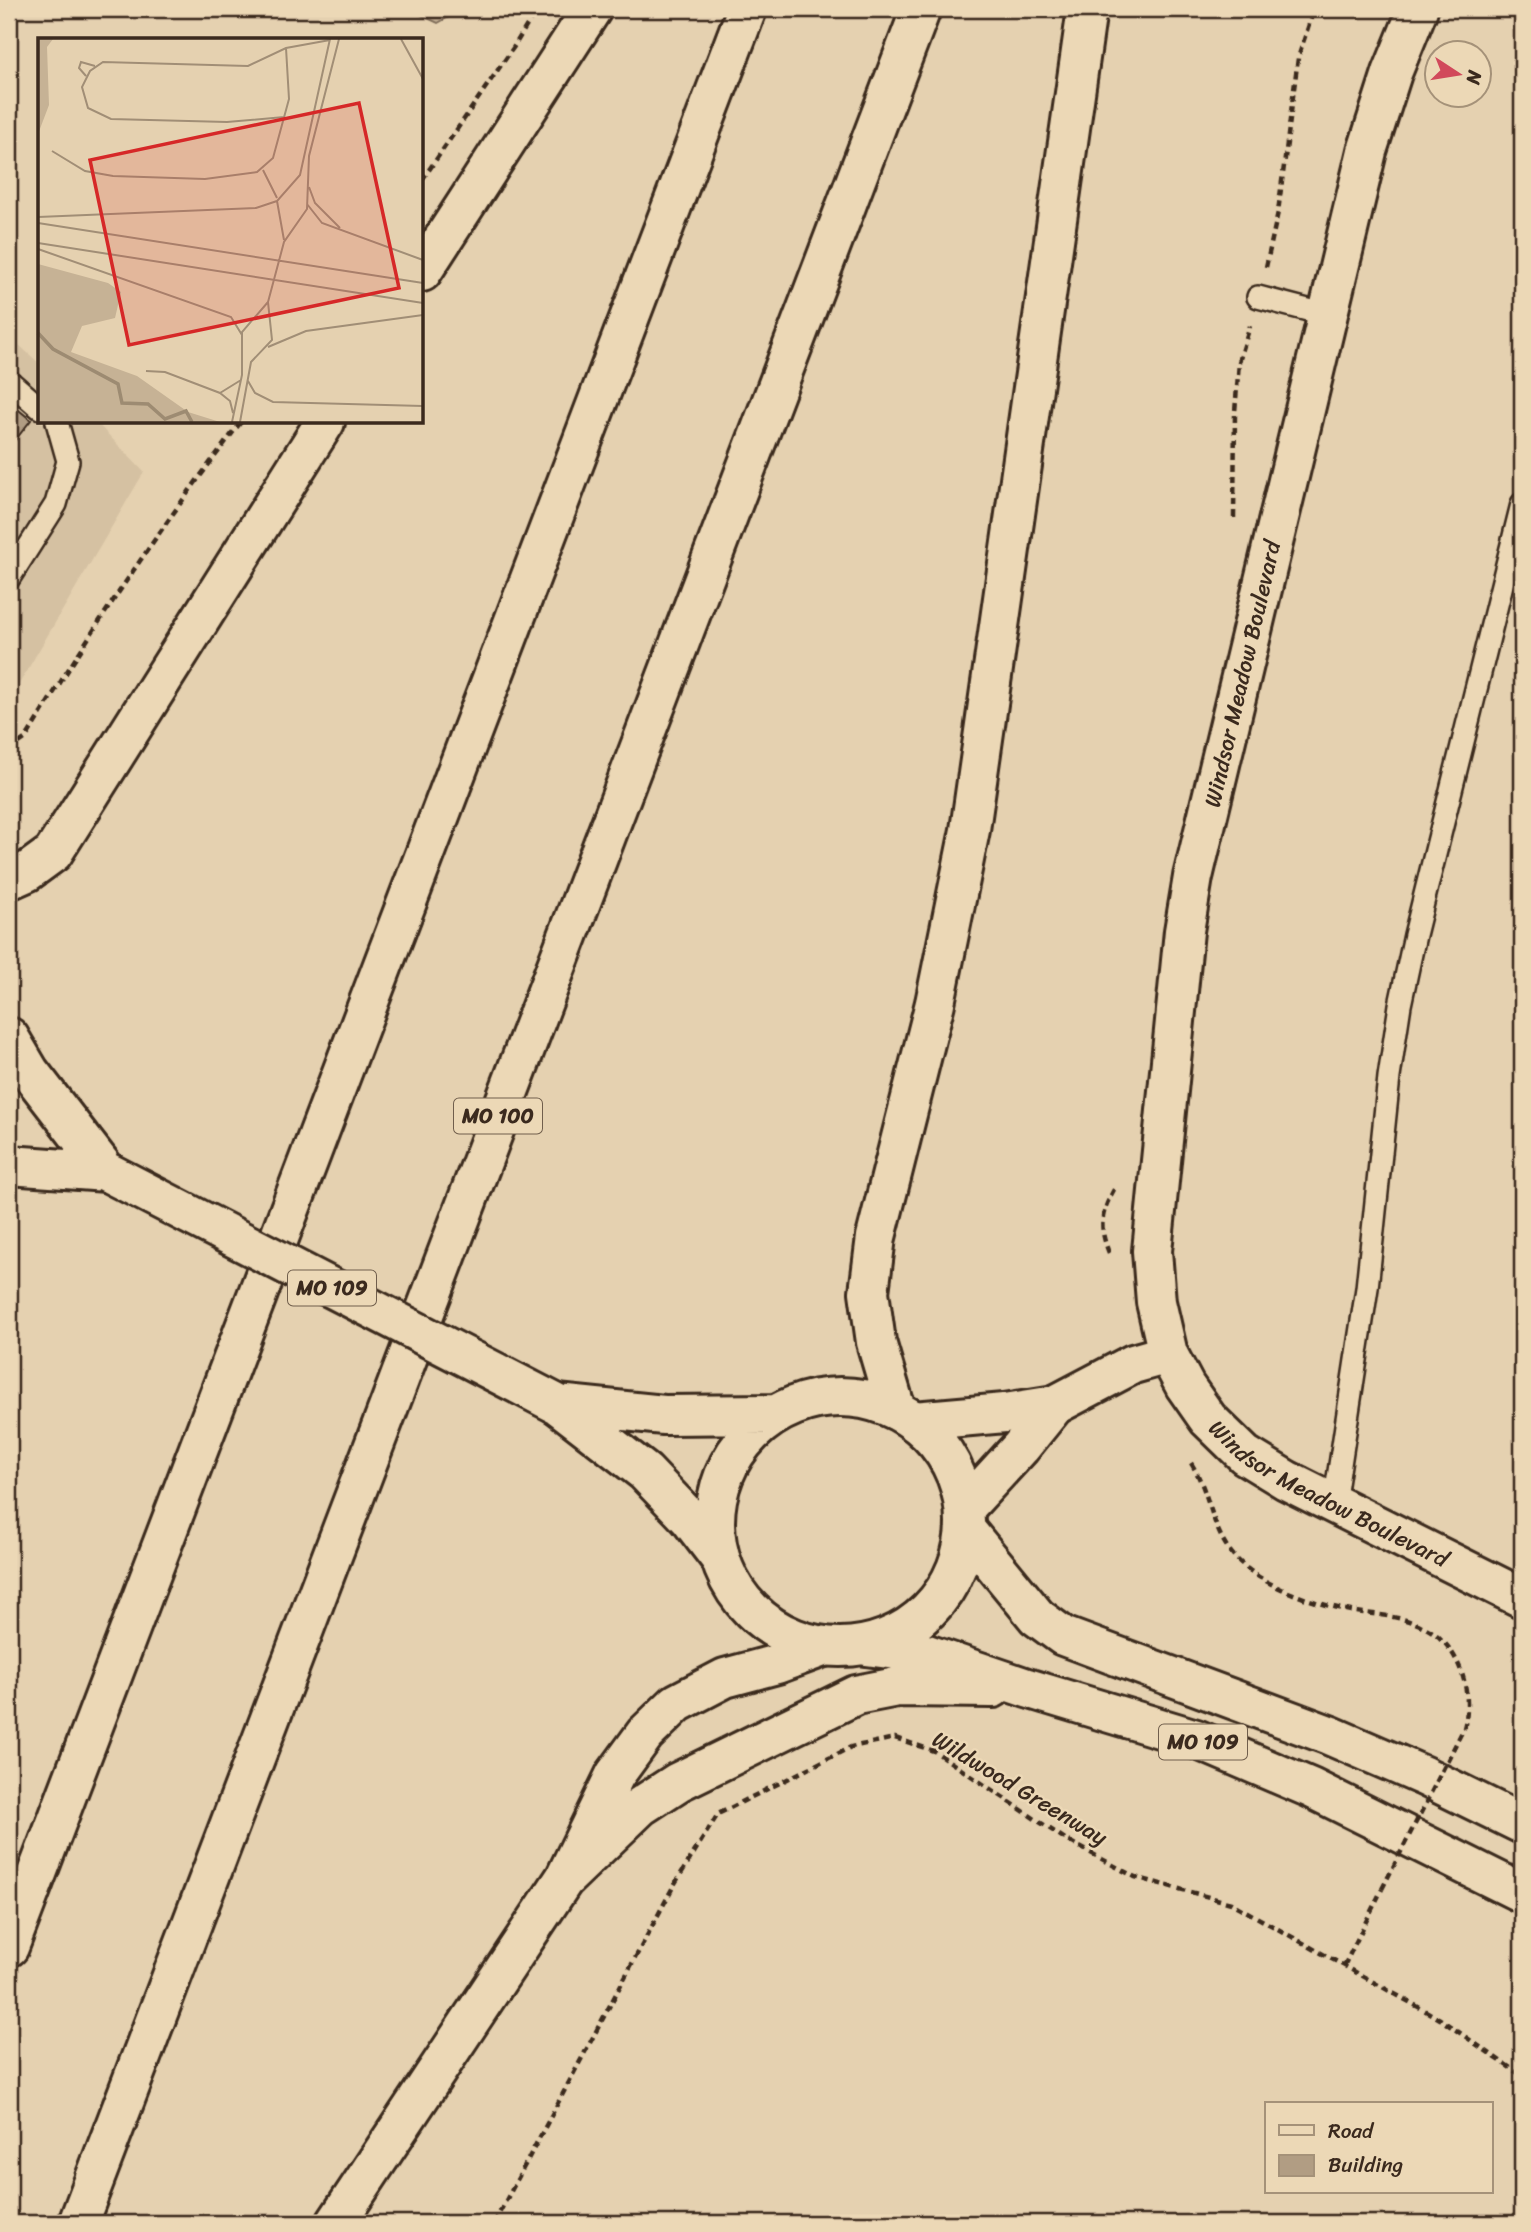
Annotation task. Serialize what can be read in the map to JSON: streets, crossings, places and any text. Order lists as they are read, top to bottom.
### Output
{
  "streets": {
    "main road": ["Windsor Meadow Boulevard", "MO 100", "MO 109"],
    "path": ["Wildwood Greenway"]
  },
  "legend": ["Road", "Building"],
  "north": "right"
}
